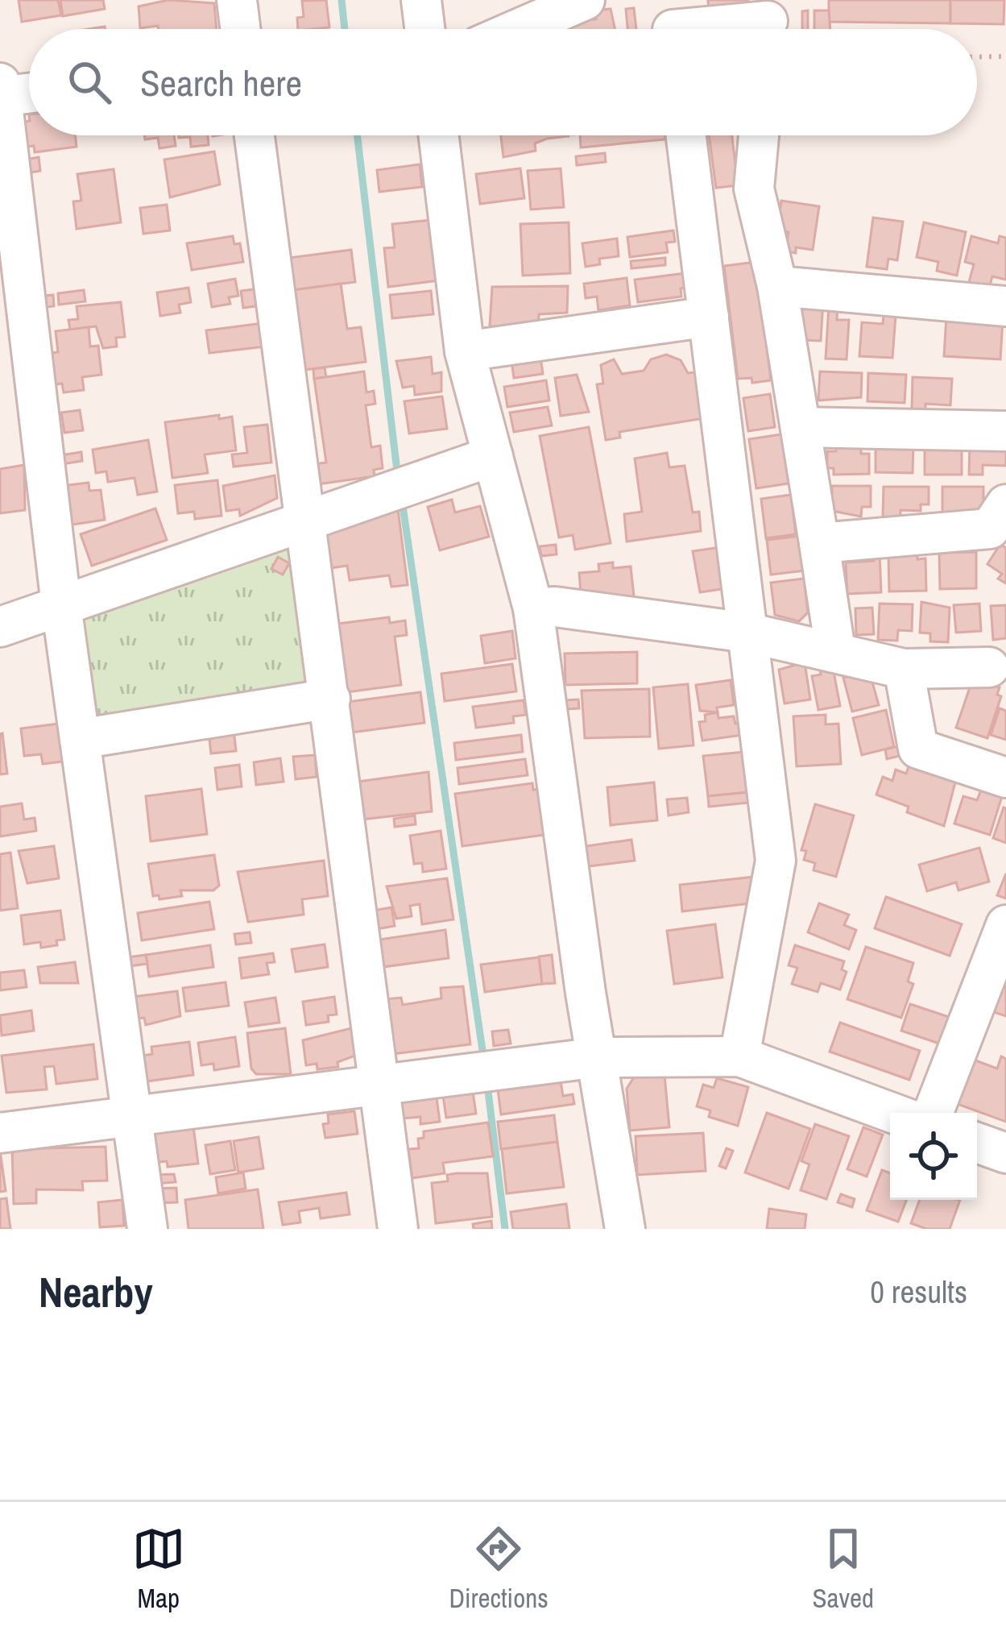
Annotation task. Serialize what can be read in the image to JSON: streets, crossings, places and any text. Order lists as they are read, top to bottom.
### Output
{
  "page": {
    "search": "Search here",
    "heading": ["Nearby", "0 results"],
    "nav": ["Map", "Directions", "Saved"]
  }
}
